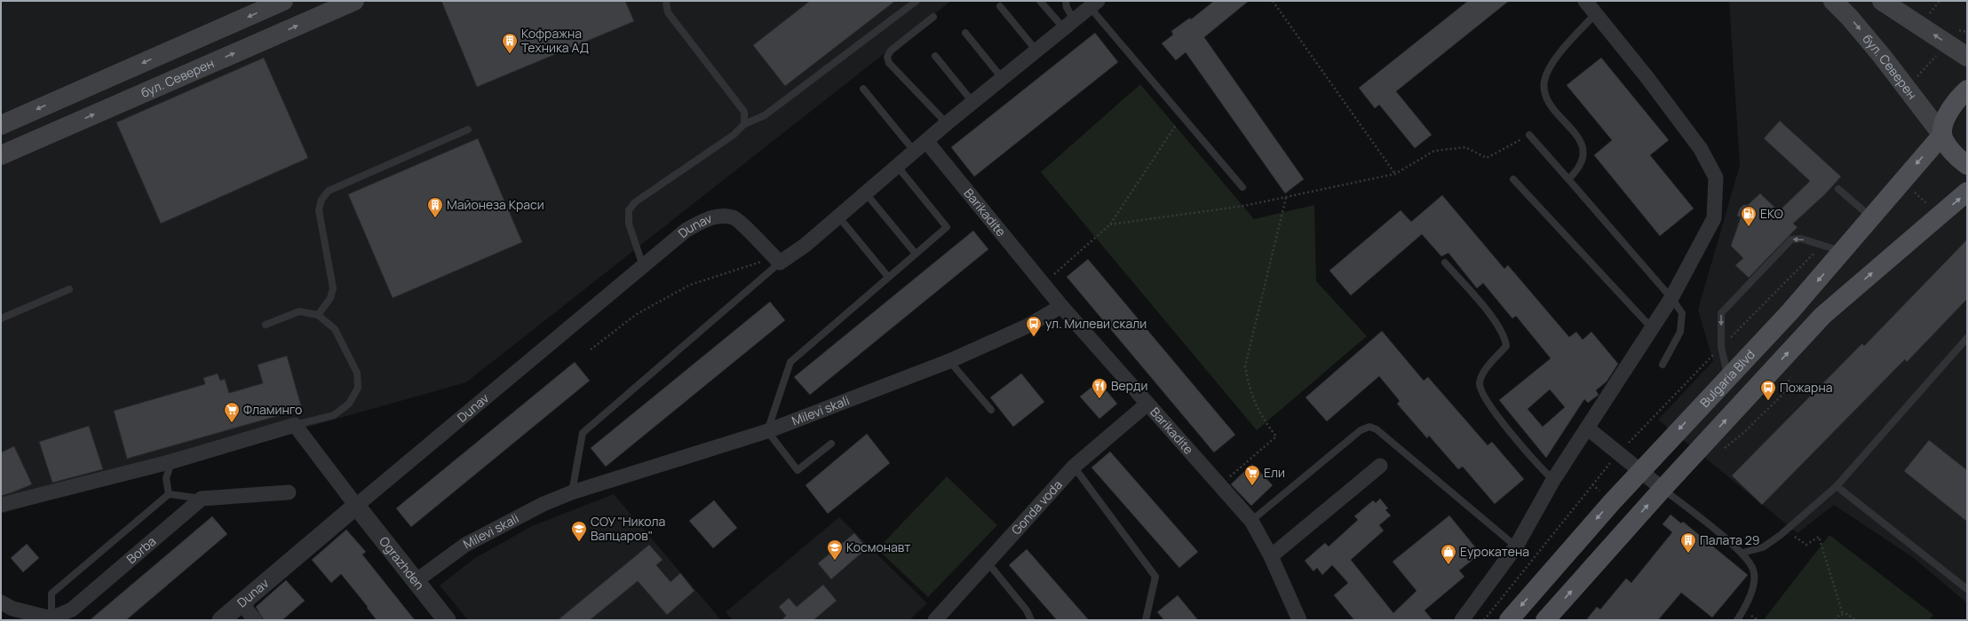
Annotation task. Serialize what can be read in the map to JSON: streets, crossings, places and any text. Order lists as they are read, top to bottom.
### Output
{
  "streets": {
    "main road": ["бул. Северен", "Bulgaria Blvd"],
    "street": [
      "Barikadite",
      "Dunav",
      "Milevi skali",
      "Gonda voda",
      "Borba",
      "Ograzhden"
    ]
  },
  "crossings": [
    ["бул. Северен", "Bulgaria Blvd"],
    ["Barikadite", "Milevi skali"],
    ["Barikadite", "Gonda voda"],
    ["Dunav", "Ograzhden"],
    ["Milevi skali", "Ograzhden"]
  ],
  "places": {
    "building": ["Кофражна Техника АД", "Майонеза Краси", "Палата 29"],
    "fuel station": ["EKO"],
    "bus stop": ["ул. Милеви скали", "Пожарна"],
    "restaurant": ["Верди"],
    "supermarket": ["Фламинго", "Ели"],
    "school or university": ["СОУ \"Никола Вапцаров\"", "Космонавт"],
    "shop": ["Еурокатена"]
  }
}
